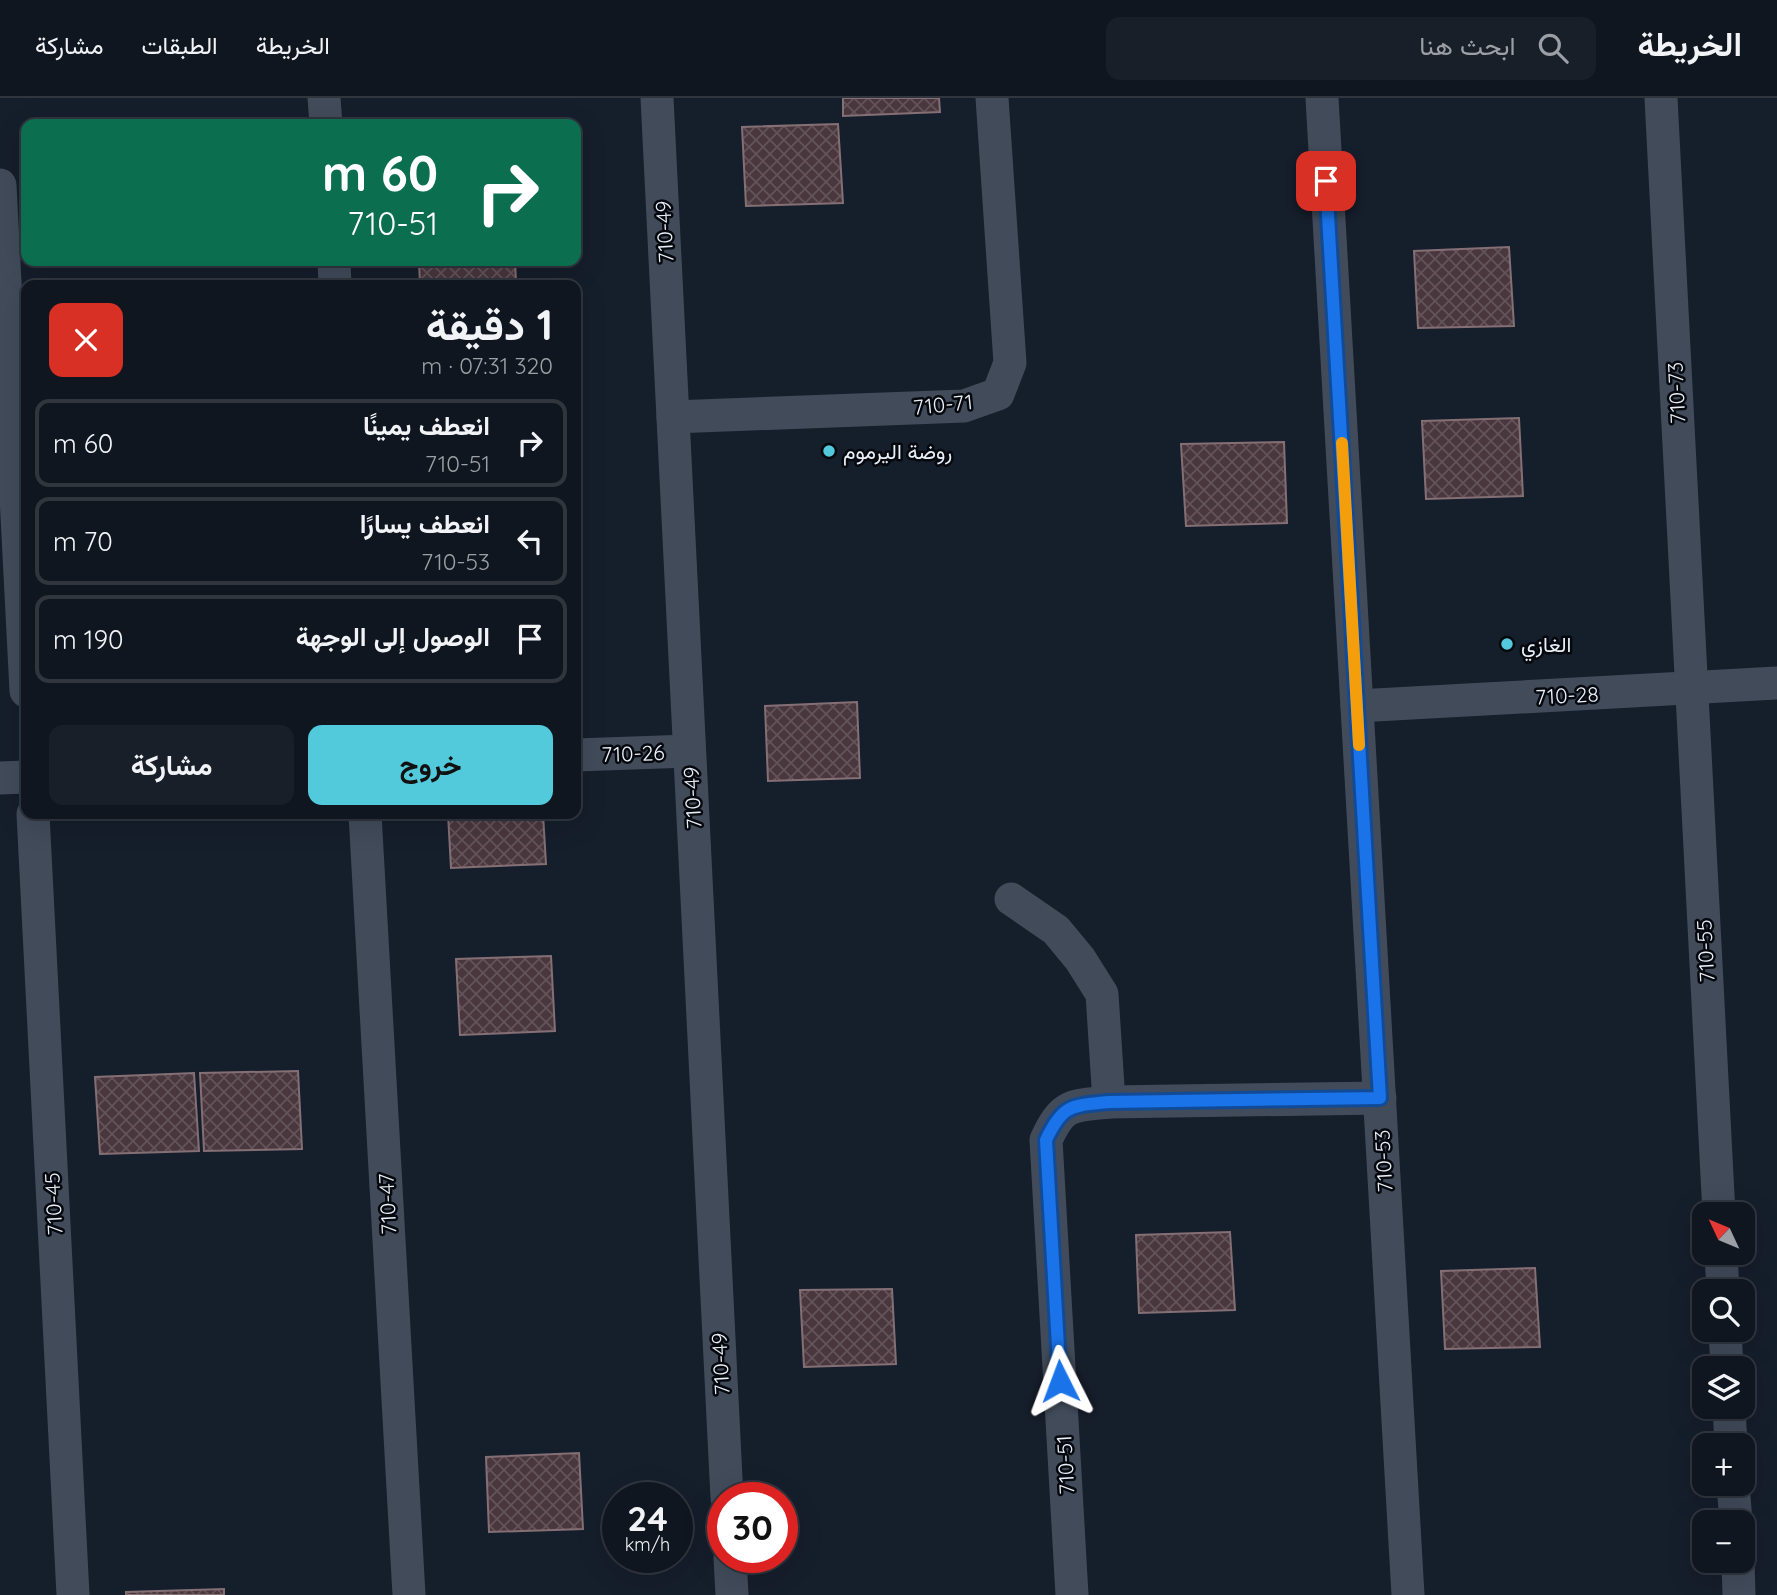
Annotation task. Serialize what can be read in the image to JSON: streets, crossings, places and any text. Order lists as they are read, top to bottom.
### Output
{
  "streets": {
    "street": [
      "710-49",
      "710-73",
      "710-71",
      "710-28",
      "710-26",
      "710-55",
      "710-53",
      "710-45",
      "710-47",
      "710-51"
    ]
  },
  "crossings": [
    ["710-49", "710-71"],
    ["710-49", "710-26"],
    ["710-73", "710-28"],
    ["710-73", "710-55"],
    ["710-28", "710-55"],
    ["710-28", "710-53"],
    ["710-53", "710-51"]
  ],
  "places": ["روضة اليرموم", "الغازي"],
  "north": "top left",
  "page": {
    "header": "الخريطة",
    "search": "ابحث هنا",
    "nav": ["الخريطة", "الطبقات", "مشاركة"],
    "turn": ["60 m", "710-51"],
    "heading": ["1 دقيقة", "320 m · 07:31"],
    "list": [
      {
        "name": "انعطف يمينًا",
        "note": "710-51",
        "value": "60 m"
      },
      {
        "name": "انعطف يسارًا",
        "note": "710-53",
        "value": "70 m"
      },
      {
        "name": "الوصول إلى الوجهة",
        "value": "190 m"
      }
    ],
    "buttons": ["خروج", "مشاركة"],
    "map_buttons": ["+", "−"],
    "speed": "24 km/h",
    "limit": "30"
  }
}
